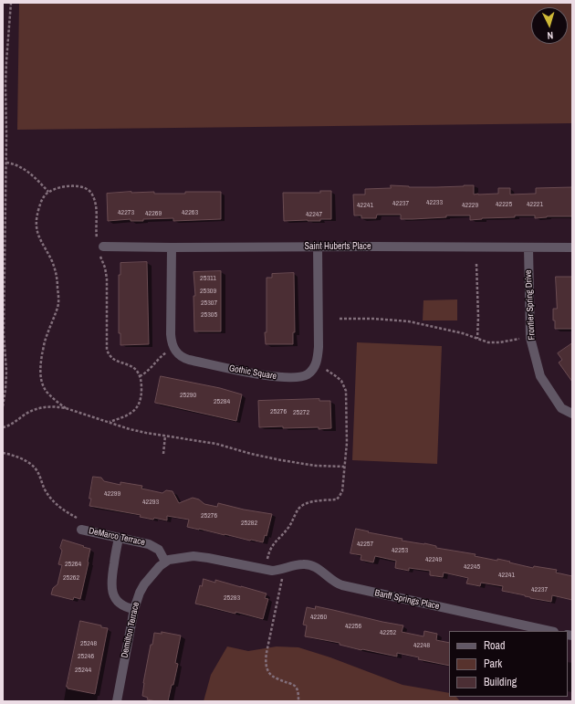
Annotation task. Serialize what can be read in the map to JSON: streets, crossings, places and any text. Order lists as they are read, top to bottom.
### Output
{
  "streets": {
    "street": [
      "Saint Huberts Place",
      "Frontier Spring Drive",
      "Gothic Square",
      "DeMarco Terrace",
      "Banff Springs Place",
      "Demilton Terrace"
    ]
  },
  "crossings": [
    ["Saint Huberts Place", "Frontier Spring Drive"],
    ["Saint Huberts Place", "Gothic Square"],
    ["DeMarco Terrace", "Demilton Terrace"],
    ["Banff Springs Place", "Demilton Terrace"]
  ],
  "house_numbers": [
    "42233",
    "42237",
    "42225",
    "42221",
    "42241",
    "42229",
    "42273",
    "42263",
    "42269",
    "42247",
    "25311",
    "25309",
    "25307",
    "25305",
    "25290",
    "25284",
    "25276",
    "25272",
    "42299",
    "42293",
    "25276",
    "25282",
    "42257",
    "42253",
    "42249",
    "25264",
    "42245",
    "42241",
    "25262",
    "42237",
    "25283",
    "42260",
    "42256",
    "42252",
    "25248",
    "42248",
    "25246",
    "25244"
  ],
  "legend": ["Road", "Park", "Building"],
  "north": "bottom"
}
